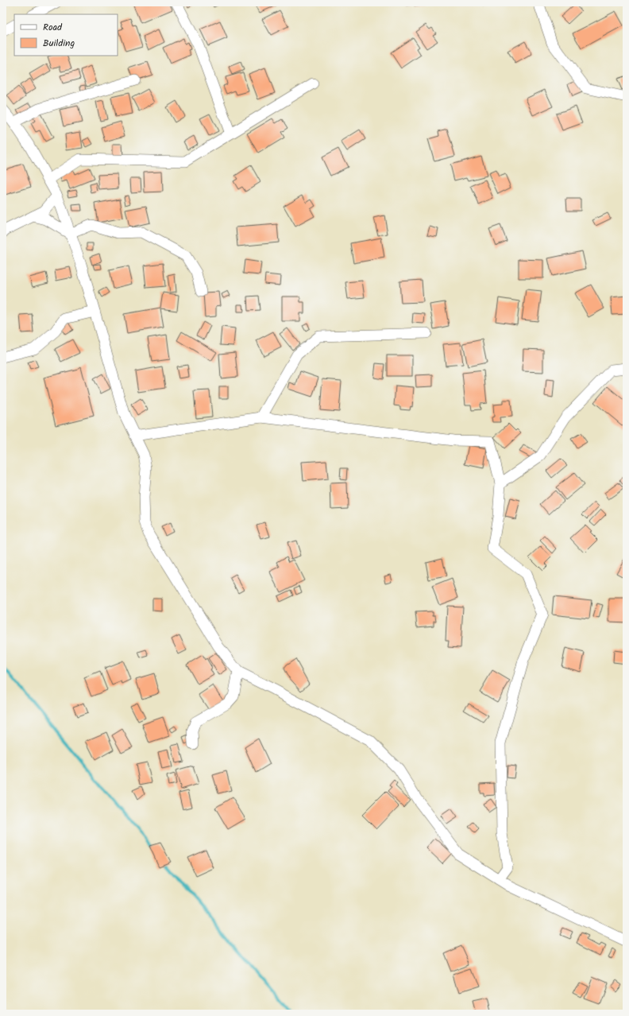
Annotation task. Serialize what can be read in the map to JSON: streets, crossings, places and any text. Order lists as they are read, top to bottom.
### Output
{
  "legend": ["Road", "Building"]
}
